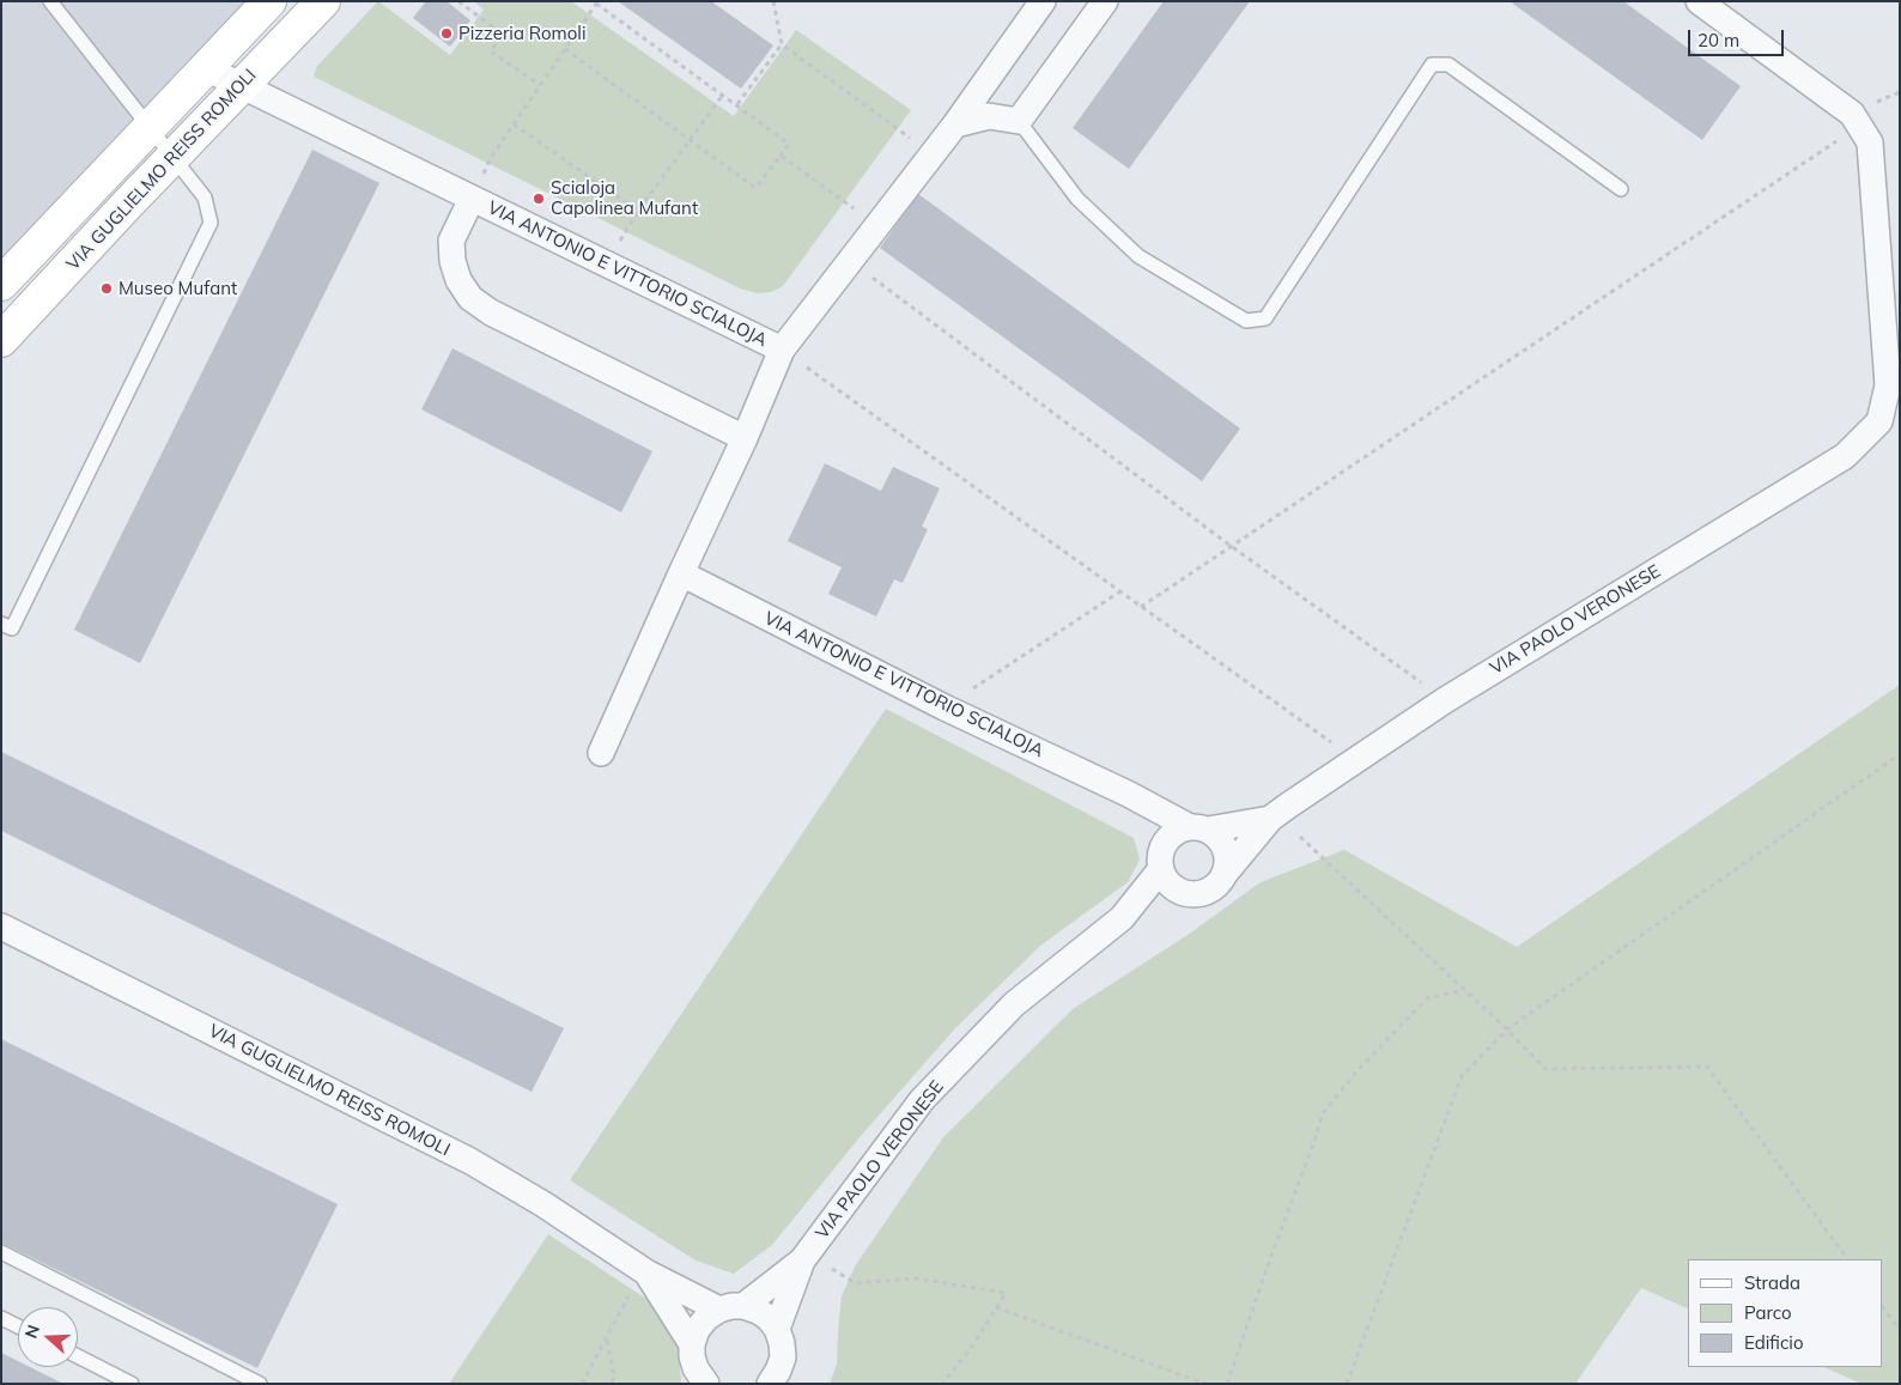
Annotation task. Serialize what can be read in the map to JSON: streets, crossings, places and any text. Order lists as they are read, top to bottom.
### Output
{
  "streets": {
    "main road": ["VIA GUGLIELMO REISS ROMOLI"],
    "street": ["VIA ANTONIO E VITTORIO SCIALOJA", "VIA PAOLO VERONESE"]
  },
  "crossings": [
    ["VIA GUGLIELMO REISS ROMOLI", "VIA ANTONIO E VITTORIO SCIALOJA"],
    ["VIA ANTONIO E VITTORIO SCIALOJA", "VIA PAOLO VERONESE"]
  ],
  "places": ["Pizzeria Romoli", "Scialoja Capolinea Mufant", "Museo Mufant"],
  "legend": ["Strada", "Parco", "Edificio"],
  "scale_bar": "20 m",
  "north": "left"
}
